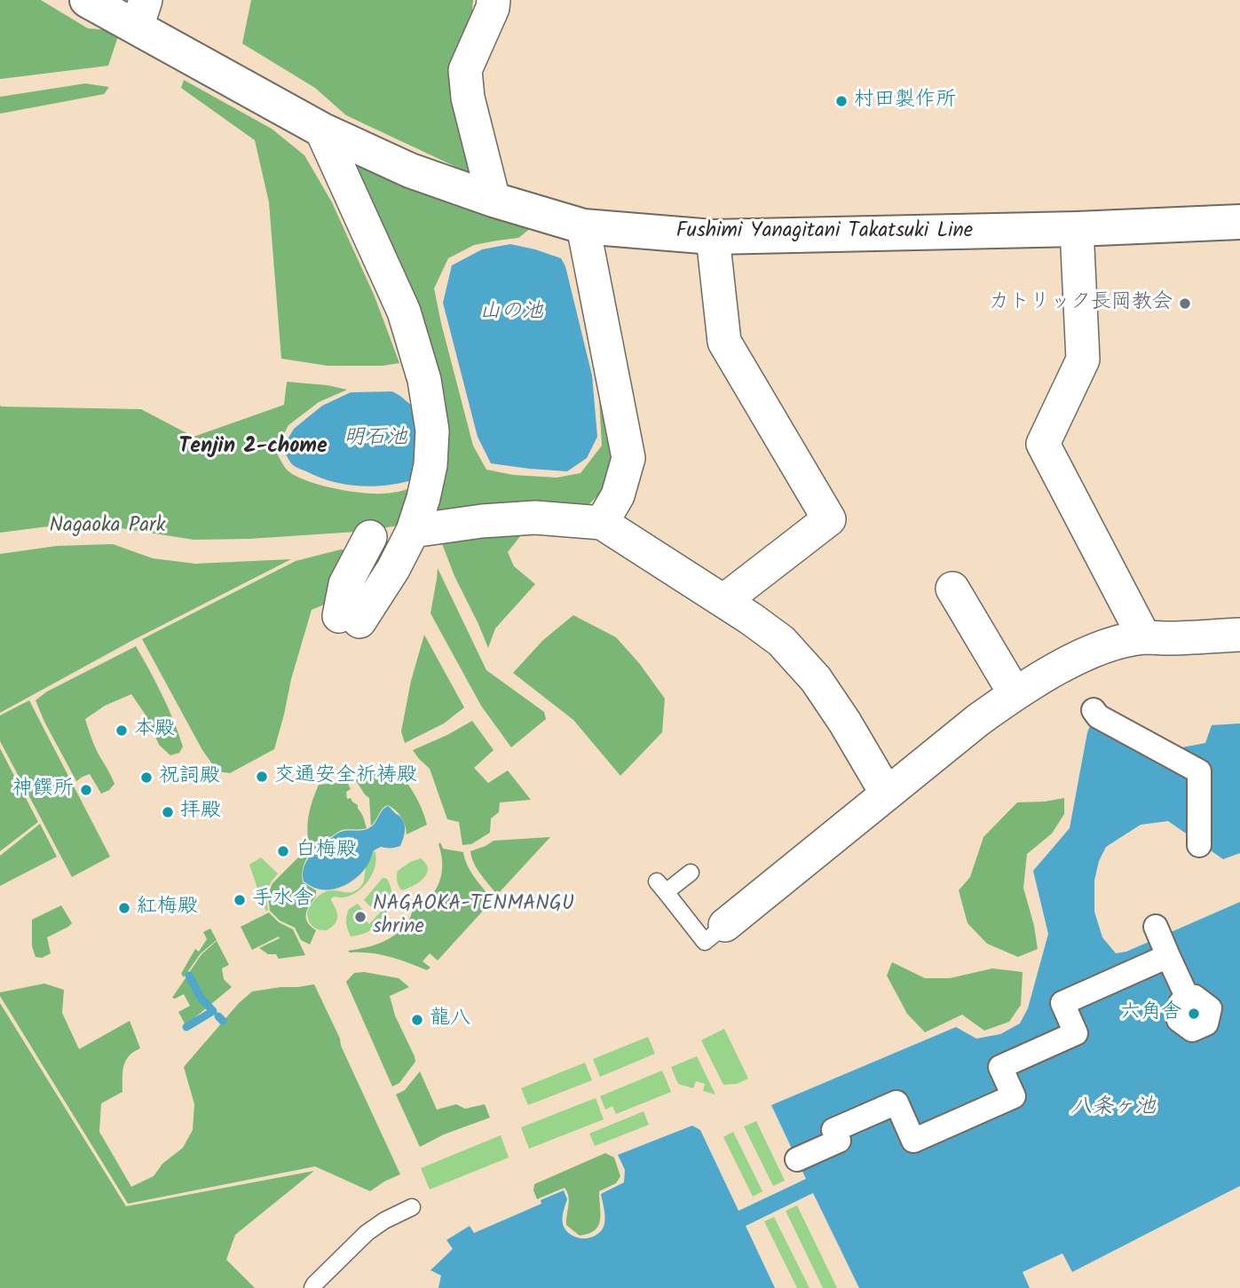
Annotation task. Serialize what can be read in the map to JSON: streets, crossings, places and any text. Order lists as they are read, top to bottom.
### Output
{
  "streets": {
    "main road": ["Fushimi Yanagitani Takatsuki Line"]
  },
  "districts": ["Tenjin 2-chome"],
  "water": ["山の池", "明石池", "八条ヶ池"],
  "parks": ["Nagaoka Park"],
  "places": [
    "村田製作所",
    "カトリック長岡教会",
    "本殿",
    "交通安全祈祷殿",
    "祝詞殿",
    "神饌所",
    "拝殿",
    "白梅殿",
    "手水舎",
    "紅梅殿",
    "NAGAOKA-TENMANGU shrine",
    "六角舎",
    "龍八"
  ]
}
